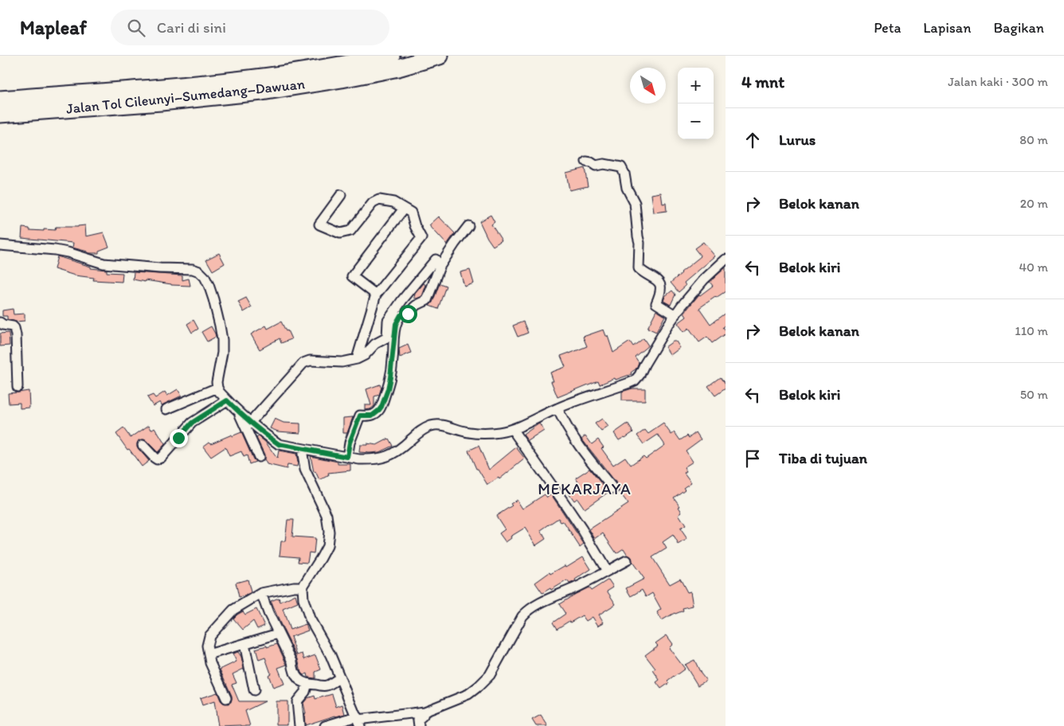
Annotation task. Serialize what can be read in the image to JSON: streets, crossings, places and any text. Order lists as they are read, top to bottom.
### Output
{
  "streets": {
    "highway": ["Jalan Tol Cileunyi–Sumedang–Dawuan"]
  },
  "districts": ["MEKARJAYA"],
  "north": "bottom right",
  "page": {
    "header": "Mapleaf",
    "search": "Cari di sini",
    "nav": ["Peta", "Lapisan", "Bagikan"],
    "heading": ["4 mnt", "Jalan kaki · 300 m"],
    "map_buttons": ["+", "−"],
    "list": [
      ["Lurus", "80 m"],
      ["Belok kanan", "20 m"],
      ["Belok kiri", "40 m"],
      ["Belok kanan", "110 m"],
      ["Belok kiri", "50 m"],
      "Tiba di tujuan"
    ]
  }
}
